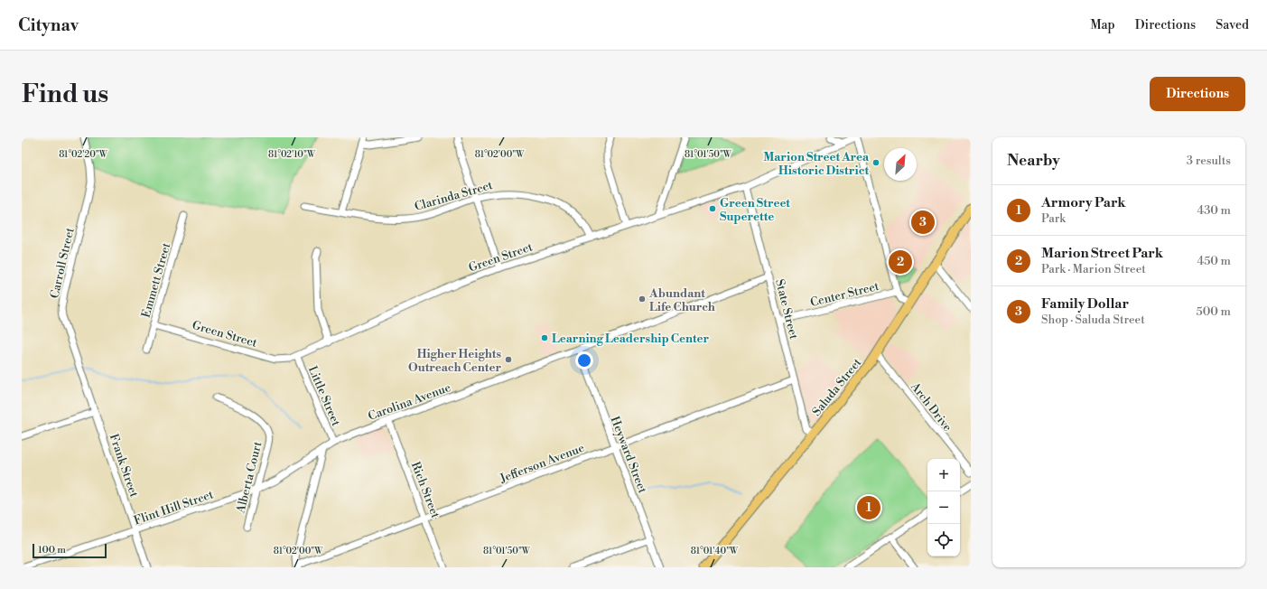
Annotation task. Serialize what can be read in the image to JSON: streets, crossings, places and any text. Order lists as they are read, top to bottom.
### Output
{
  "streets": {
    "main road": ["Saluda Street"],
    "street": [
      "Clarinda Street",
      "Green Street",
      "Carroll Street",
      "Emmett Street",
      "Center Street",
      "State Street",
      "Little Street",
      "Carolina Avenue",
      "Arch Drive",
      "Heyward Street",
      "Jefferson Avenue",
      "Frank Street",
      "Alberta Court",
      "Rich Street",
      "Flint Hill Street"
    ]
  },
  "crossings": [
    ["Clarinda Street", "Green Street"],
    ["Green Street", "Emmett Street"],
    ["Green Street", "State Street"],
    ["Green Street", "Little Street"],
    ["Carroll Street", "Frank Street"],
    ["Center Street", "State Street"],
    ["Center Street", "Saluda Street"],
    ["State Street", "Saluda Street"],
    ["State Street", "Carolina Avenue"],
    ["State Street", "Jefferson Avenue"],
    ["Saluda Street", "Arch Drive"],
    ["Little Street", "Carolina Avenue"],
    ["Carolina Avenue", "Heyward Street"],
    ["Carolina Avenue", "Rich Street"],
    ["Carolina Avenue", "Flint Hill Street"],
    ["Heyward Street", "Jefferson Avenue"],
    ["Jefferson Avenue", "Rich Street"],
    ["Frank Street", "Flint Hill Street"],
    ["Alberta Court", "Flint Hill Street"]
  ],
  "places": [
    "Marion Street Area Historic District",
    "Green Street Superette",
    "Abundant Life Church",
    "Learning Leadership Center",
    "Higher Heights Outreach Center"
  ],
  "scale_bar": "100 m",
  "north": "top right",
  "page": {
    "header": "Citynav",
    "nav": ["Map", "Directions", "Saved"],
    "buttons": "Directions",
    "title": "Find us",
    "heading": ["Nearby", "3 results"],
    "list": [
      {
        "mark": "1",
        "name": "Armory Park",
        "note": "Park",
        "value": "430 m"
      },
      {
        "mark": "2",
        "name": "Marion Street Park",
        "note": "Park · Marion Street",
        "value": "450 m"
      },
      {
        "mark": "3",
        "name": "Family Dollar",
        "note": "Shop · Saluda Street",
        "value": "500 m"
      }
    ],
    "pins": ["3", "2", "1"],
    "map_buttons": ["+", "−"],
    "scale": "100 m"
  },
  "coordinates": [
    "81°02'20\"W",
    "81°02'00\"W",
    "81°02'10\"W",
    "81°01'50\"W",
    "81°01'40\"W"
  ]
}
